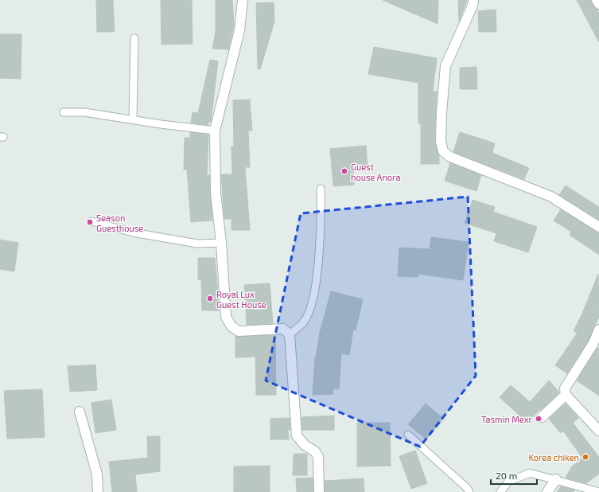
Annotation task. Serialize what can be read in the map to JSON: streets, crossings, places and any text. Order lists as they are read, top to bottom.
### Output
{
  "places": [
    "Guest house Anora",
    "Season Guesthouse",
    "Royal Lux Guest House",
    "Tasmin Mexr",
    "Korea chiken"
  ],
  "scale_bar": "20 m"
}
